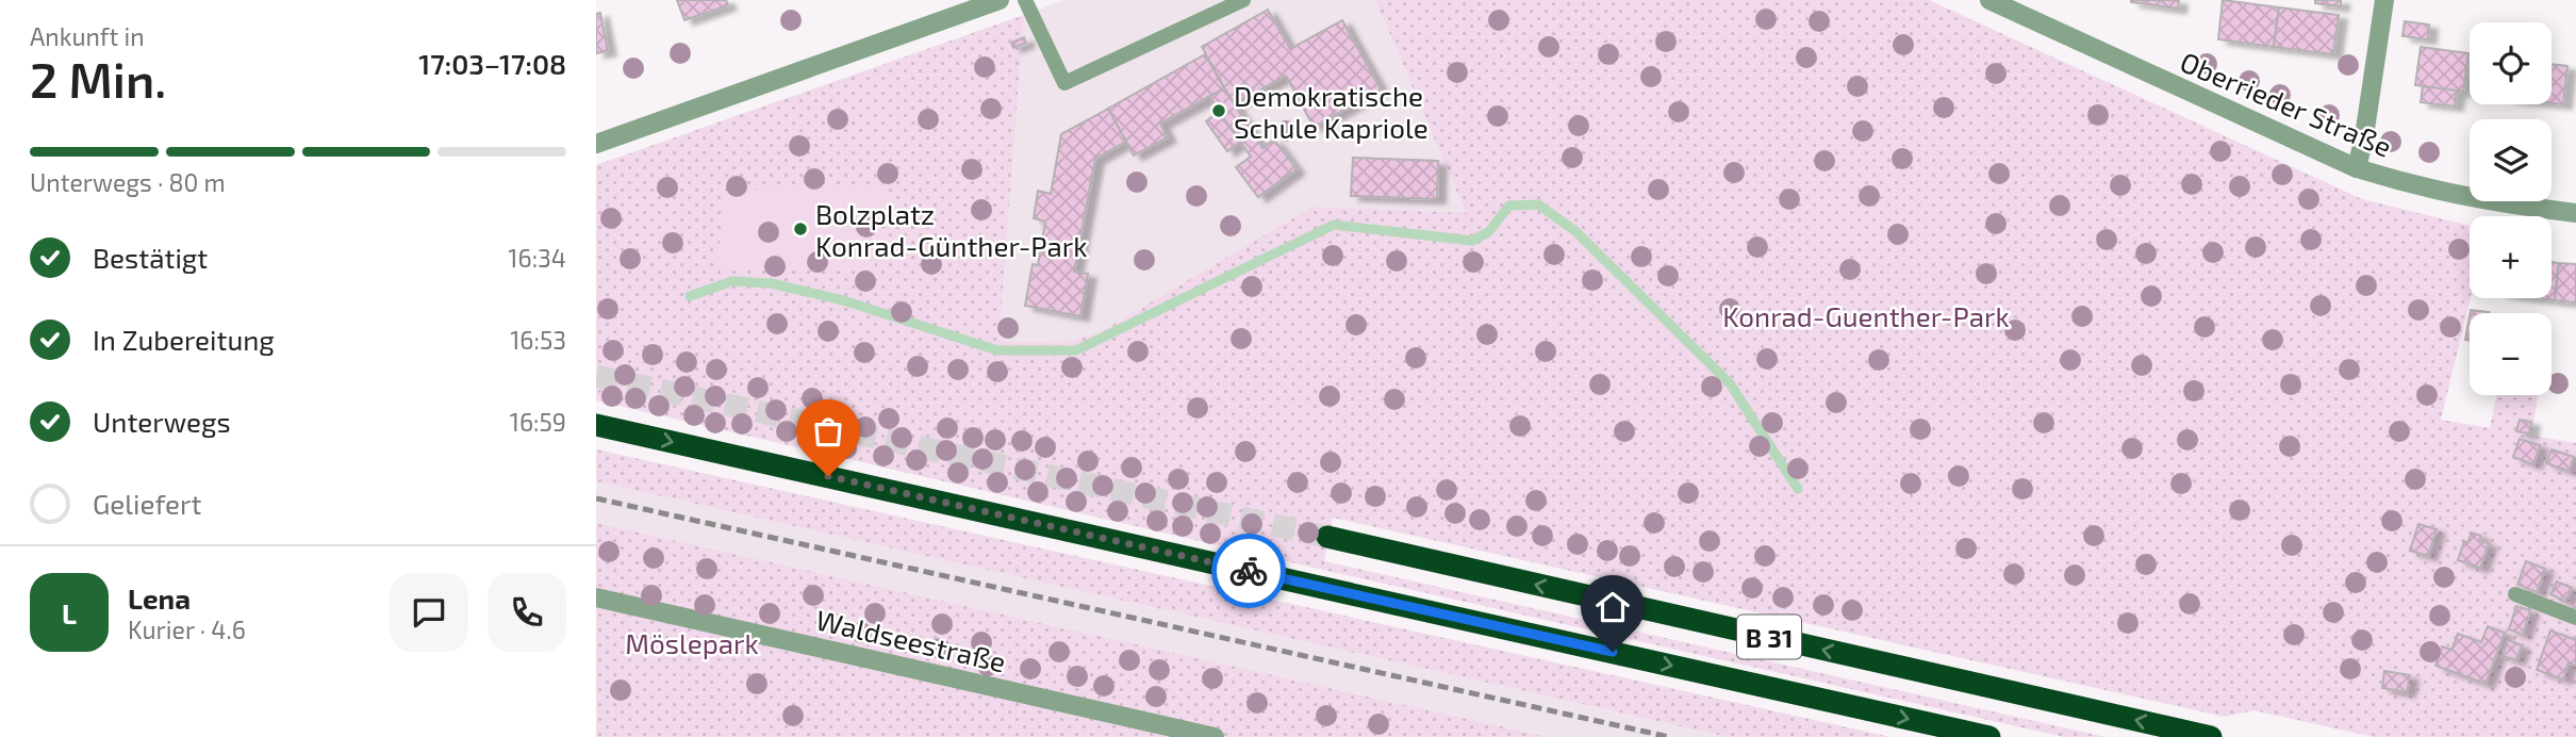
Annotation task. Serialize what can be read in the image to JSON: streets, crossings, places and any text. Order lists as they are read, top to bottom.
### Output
{
  "streets": {
    "highway": ["B 31"],
    "street": ["Oberrieder Straße", "Waldseestraße"]
  },
  "parks": ["Konrad-Guenther-Park", "Möslepark"],
  "places": ["Demokratische Schule Kapriole", "Bolzplatz Konrad-Günther-Park"],
  "page": {
    "heading": ["2 Min.", "Ankunft in", "17:03–17:08"],
    "panel": ["Lena", "Kurier · 4.6"],
    "map_buttons": ["+", "−"],
    "bar": "Unterwegs · 80 m",
    "list": [
      ["Bestätigt", "16:34"],
      ["In Zubereitung", "16:53"],
      ["Unterwegs", "16:59"],
      "Geliefert"
    ],
    "round": "L"
  }
}
